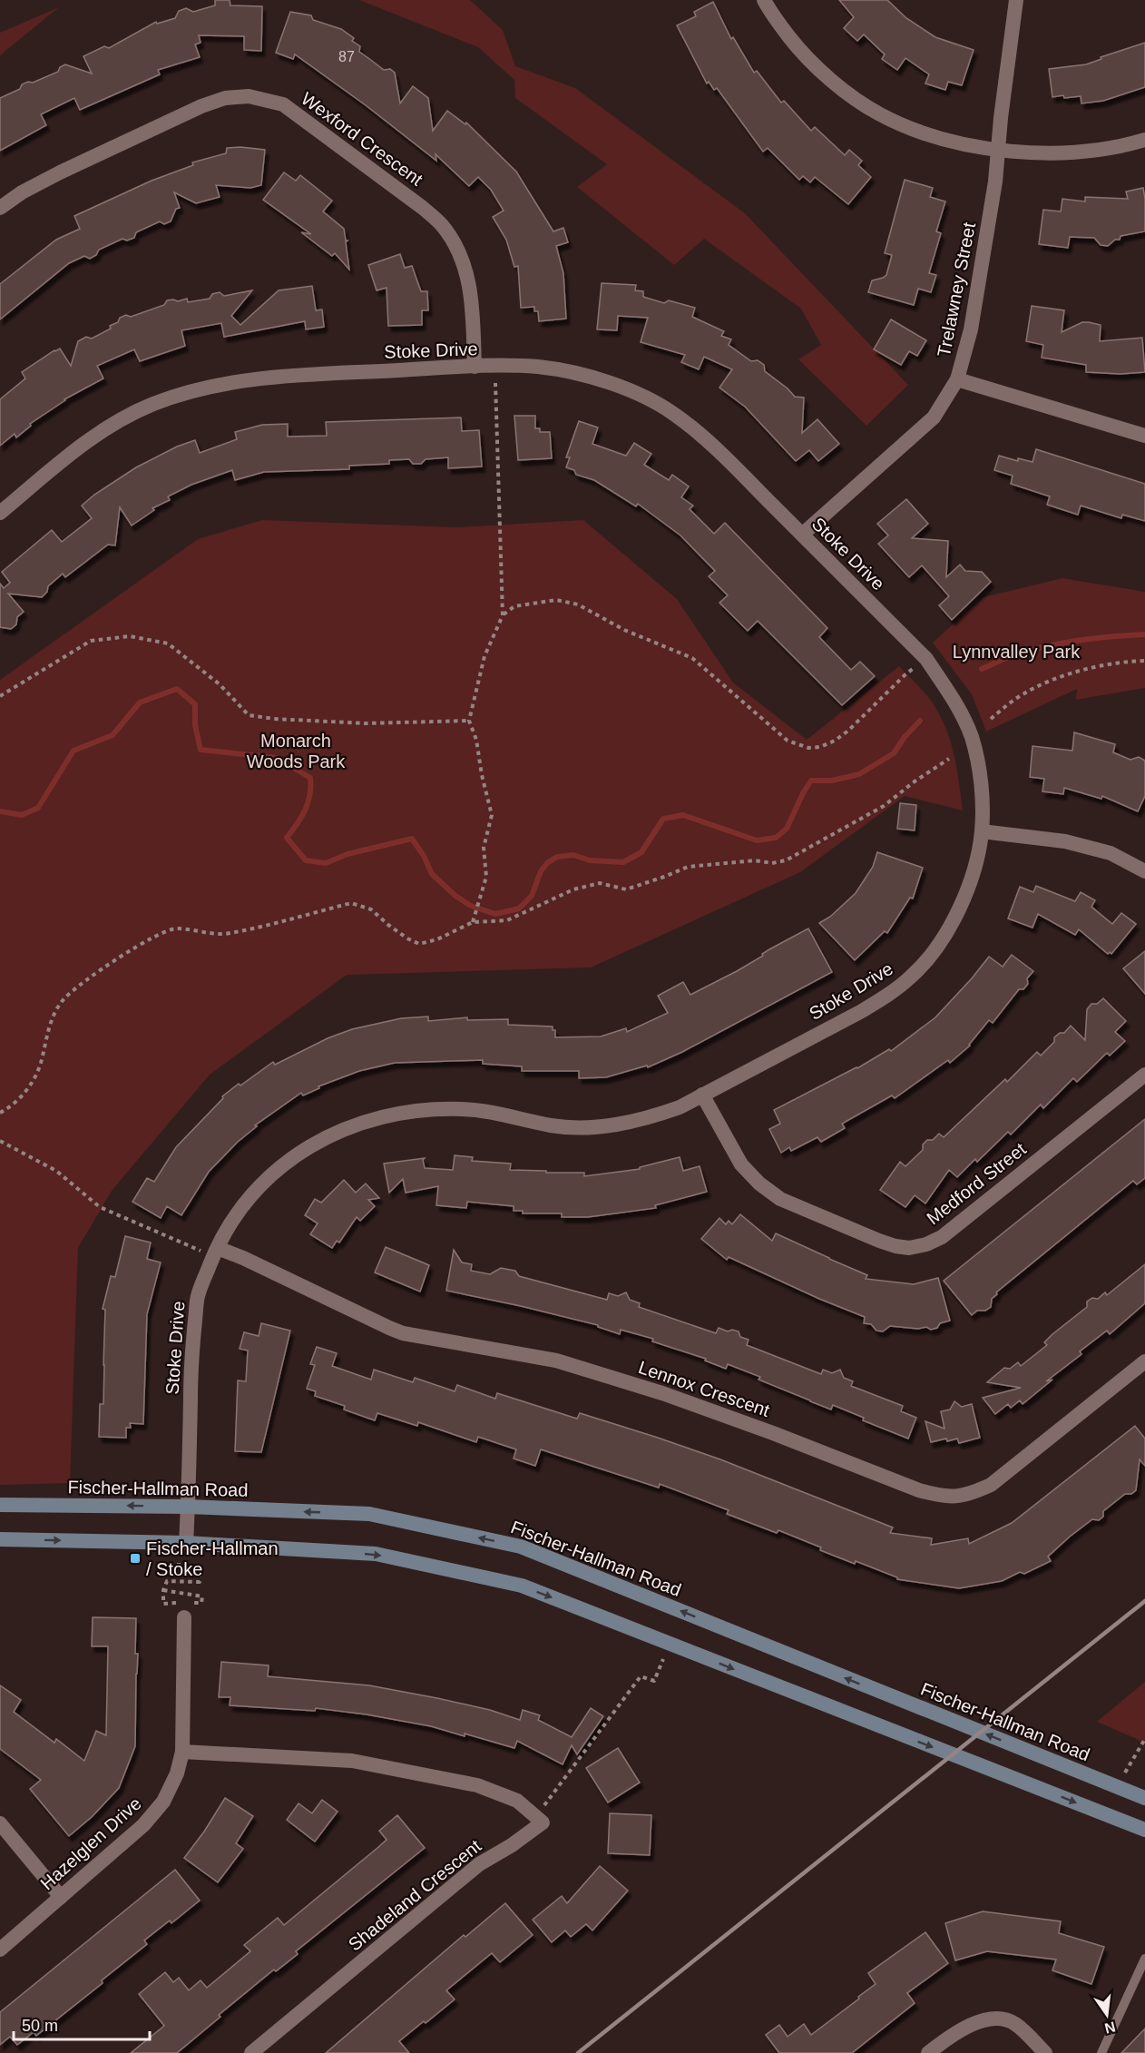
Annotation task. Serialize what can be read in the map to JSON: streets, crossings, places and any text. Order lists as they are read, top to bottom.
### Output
{
  "streets": {
    "main road": ["Fischer-Hallman Road"],
    "street": [
      "Wexford Crescent",
      "Trelawney Street",
      "Stoke Drive",
      "Medford Street",
      "Lennox Crescent",
      "Hazelglen Drive",
      "Shadeland Crescent"
    ]
  },
  "crossings": [
    ["Wexford Crescent", "Stoke Drive"],
    ["Trelawney Street", "Stoke Drive"],
    ["Stoke Drive", "Medford Street"],
    ["Stoke Drive", "Lennox Crescent"],
    ["Stoke Drive", "Fischer-Hallman Road"]
  ],
  "parks": ["Lynnvalley Park", "Monarch Woods Park"],
  "places": {
    "transit": ["Fischer-Hallman / Stoke"]
  },
  "house_numbers": ["87"],
  "scale_bar": "50 m",
  "north": "bottom"
}
